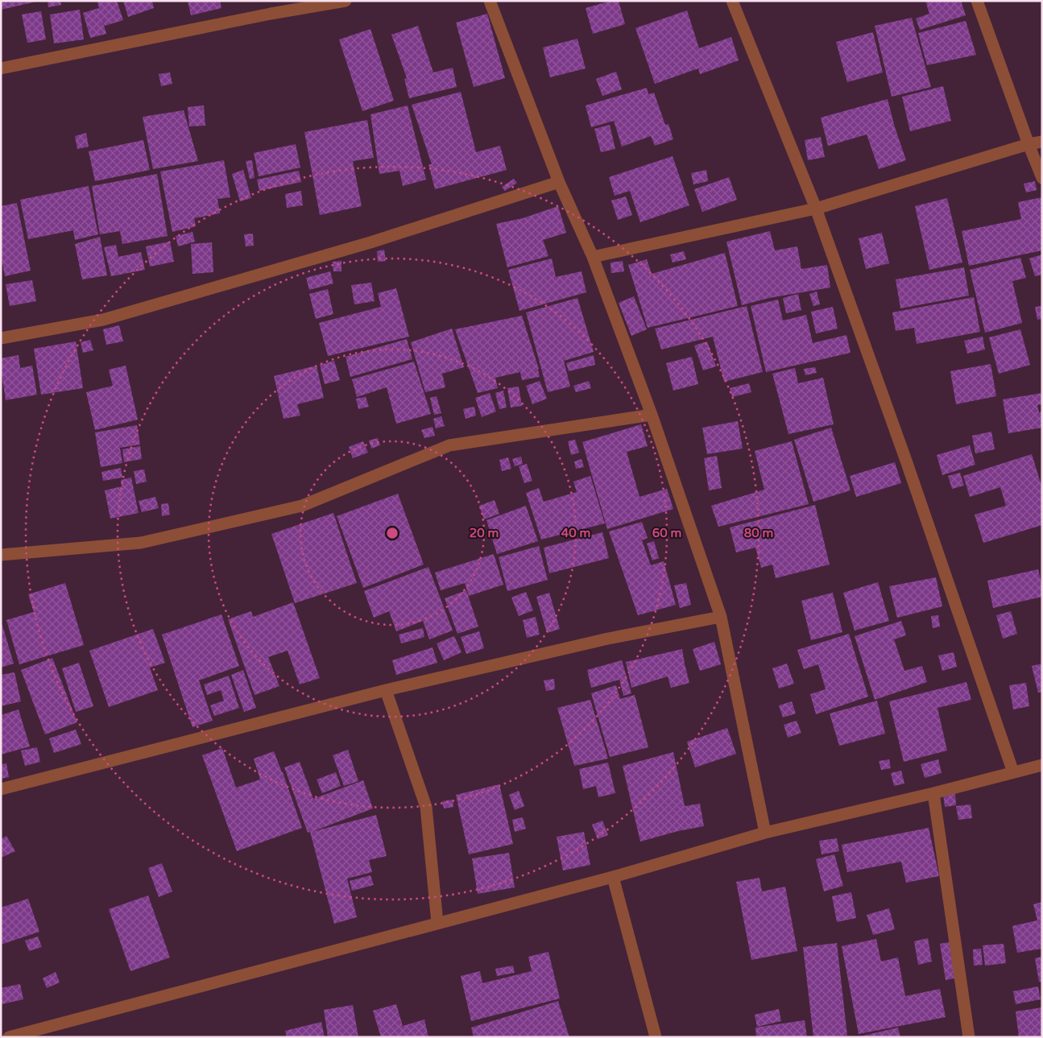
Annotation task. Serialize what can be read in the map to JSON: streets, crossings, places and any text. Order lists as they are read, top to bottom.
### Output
{
  "rings": [
    "20 m",
    "40 m",
    "60 m",
    "80 m"
  ]
}
